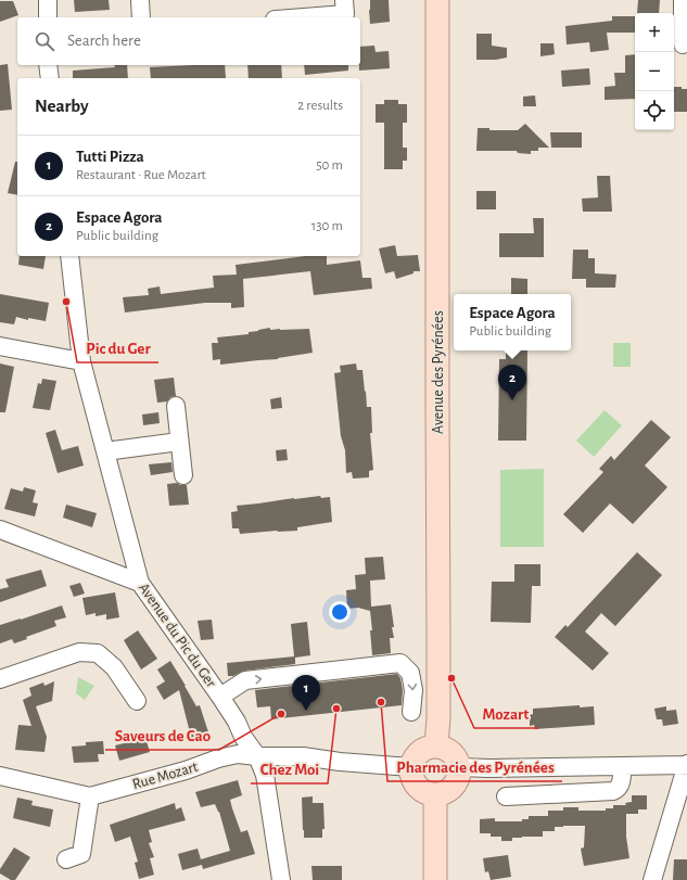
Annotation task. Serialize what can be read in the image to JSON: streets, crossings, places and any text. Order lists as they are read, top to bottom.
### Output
{
  "streets": {
    "main road": ["Avenue des Pyrénées"],
    "street": ["Avenue du Pic du Ger", "Rue Mozart"]
  },
  "crossings": [
    ["Avenue des Pyrénées", "Rue Mozart"],
    ["Avenue du Pic du Ger", "Rue Mozart"]
  ],
  "places": [
    "Pic du Ger",
    "Mozart",
    "Pharmacie des Pyrénées",
    "Chez Moi",
    "Saveurs de Cao"
  ],
  "page": {
    "map_buttons": ["+", "−"],
    "search": "Search here",
    "heading": ["Nearby", "2 results"],
    "list": [
      {
        "mark": "1",
        "name": "Tutti Pizza",
        "note": "Restaurant · Rue Mozart",
        "value": "50 m"
      },
      {
        "mark": "2",
        "name": "Espace Agora",
        "note": "Public building",
        "value": "130 m"
      }
    ],
    "popup": ["Espace Agora", "Public building"],
    "pins": ["2", "1"]
  }
}
